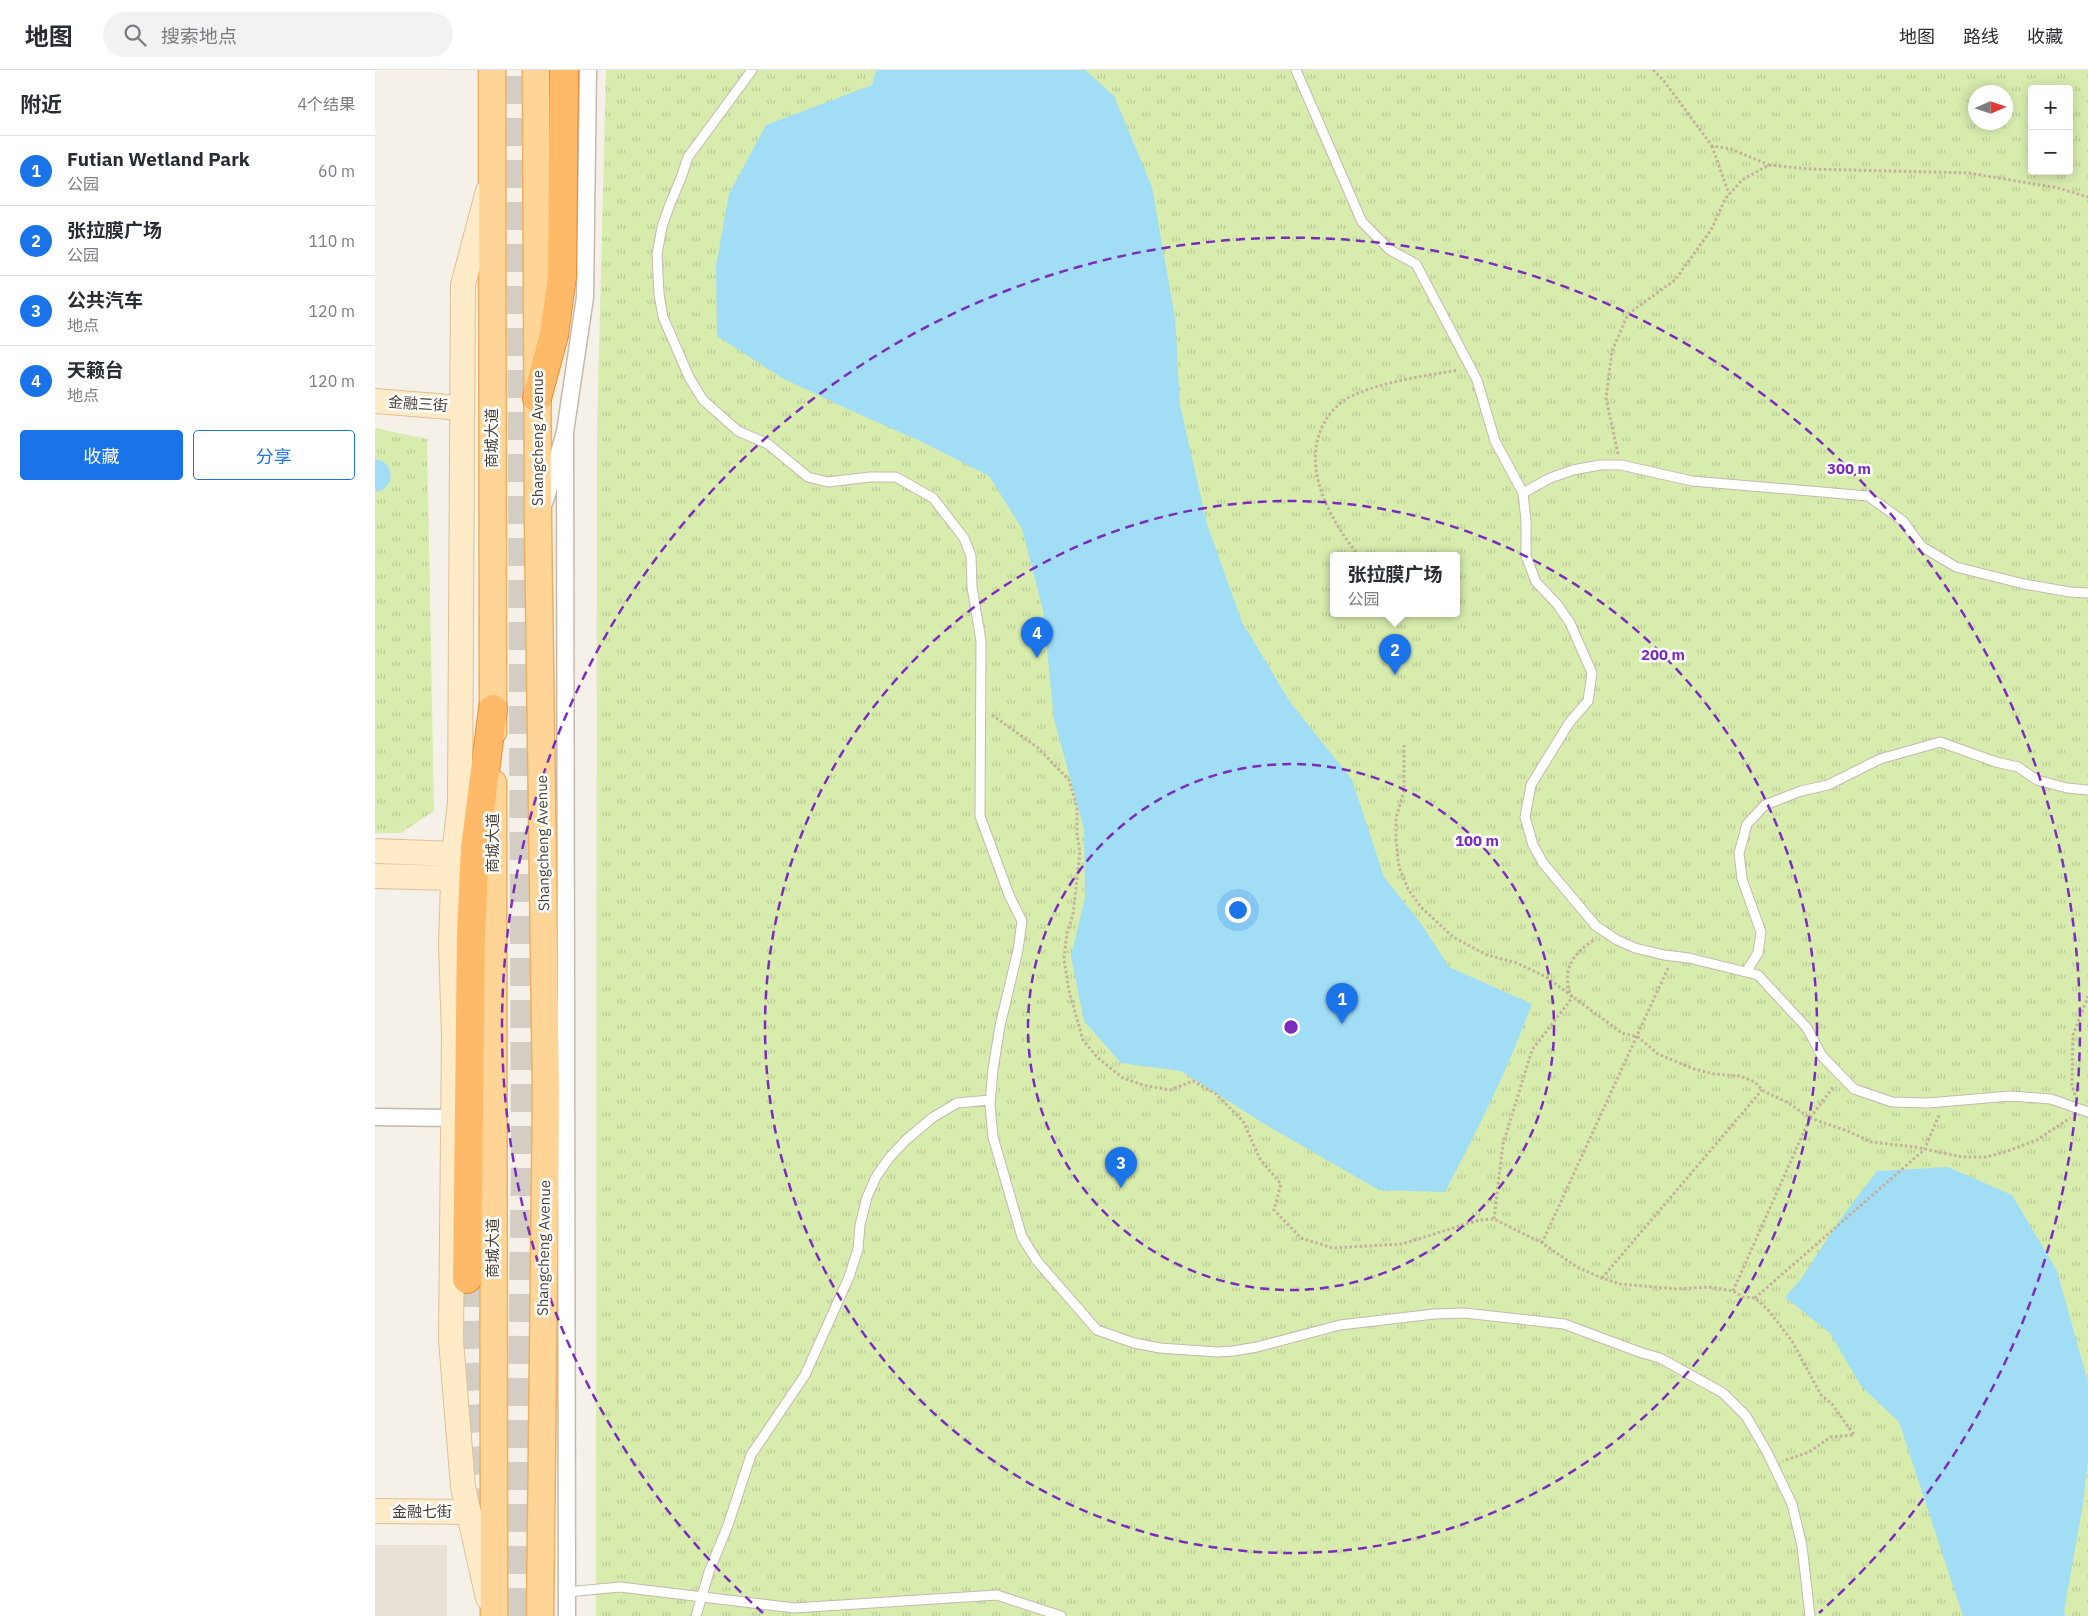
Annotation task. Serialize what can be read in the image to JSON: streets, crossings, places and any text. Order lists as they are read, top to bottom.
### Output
{
  "streets": {
    "main road": ["商城大道", "Shangcheng Avenue"],
    "street": ["金融三街", "金融七街"]
  },
  "north": "right",
  "page": {
    "header": "地图",
    "search": "搜索地点",
    "nav": ["地图", "路线", "收藏"],
    "heading": ["附近", "4个结果"],
    "map_buttons": ["+", "−"],
    "list": [
      {
        "mark": "1",
        "name": "Futian Wetland Park",
        "note": "公园",
        "value": "60 m"
      },
      {
        "mark": "2",
        "name": "张拉膜广场",
        "note": "公园",
        "value": "110 m"
      },
      {
        "mark": "3",
        "name": "公共汽车",
        "note": "地点",
        "value": "120 m"
      },
      {
        "mark": "4",
        "name": "天籁台",
        "note": "地点",
        "value": "120 m"
      }
    ],
    "buttons": ["收藏", "分享"],
    "popup": ["张拉膜广场", "公园"],
    "pins": [
      "4",
      "2",
      "1",
      "3"
    ]
  },
  "rings": ["300 m", "200 m", "100 m"]
}
